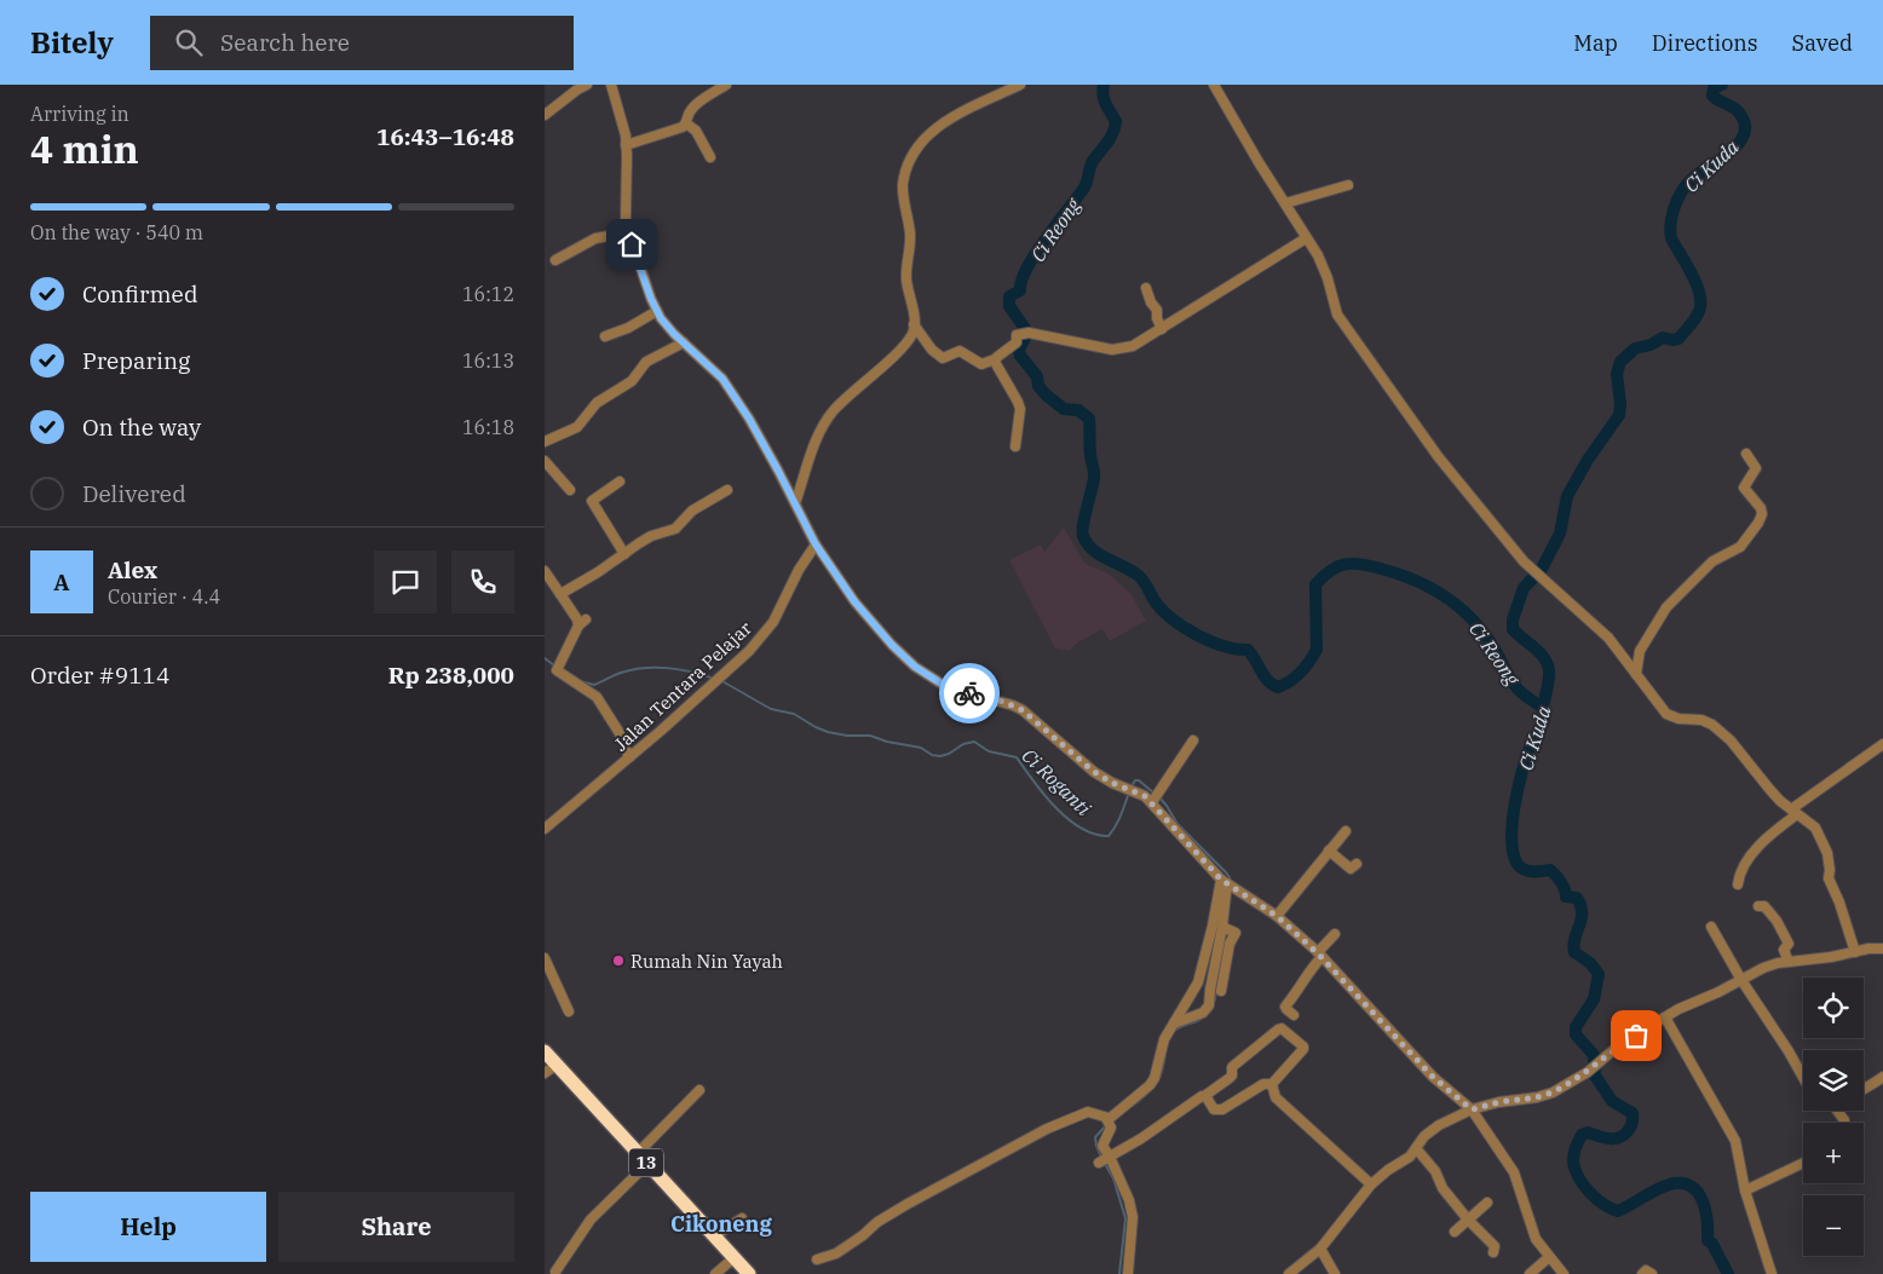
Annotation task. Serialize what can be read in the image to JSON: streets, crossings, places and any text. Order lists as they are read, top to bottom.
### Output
{
  "streets": {
    "highway": ["13"],
    "street": ["Jalan Tentara Pelajar"]
  },
  "districts": ["Cikoneng"],
  "water": ["Ci Kuda", "Ci Reong", "Ci Roganti"],
  "places": ["Rumah Nin Yayah"],
  "page": {
    "header": "Bitely",
    "search": "Search here",
    "nav": ["Map", "Directions", "Saved"],
    "heading": ["4 min", "Arriving in", "16:43–16:48"],
    "panel": [
      "Alex",
      "Courier · 4.4",
      "Order #9114",
      "Rp 238,000"
    ],
    "bar": "On the way · 540 m",
    "list": [
      ["Confirmed", "16:12"],
      ["Preparing", "16:13"],
      ["On the way", "16:18"],
      "Delivered"
    ],
    "round": "A",
    "map_buttons": ["+", "−"],
    "buttons": ["Help", "Share"]
  }
}
